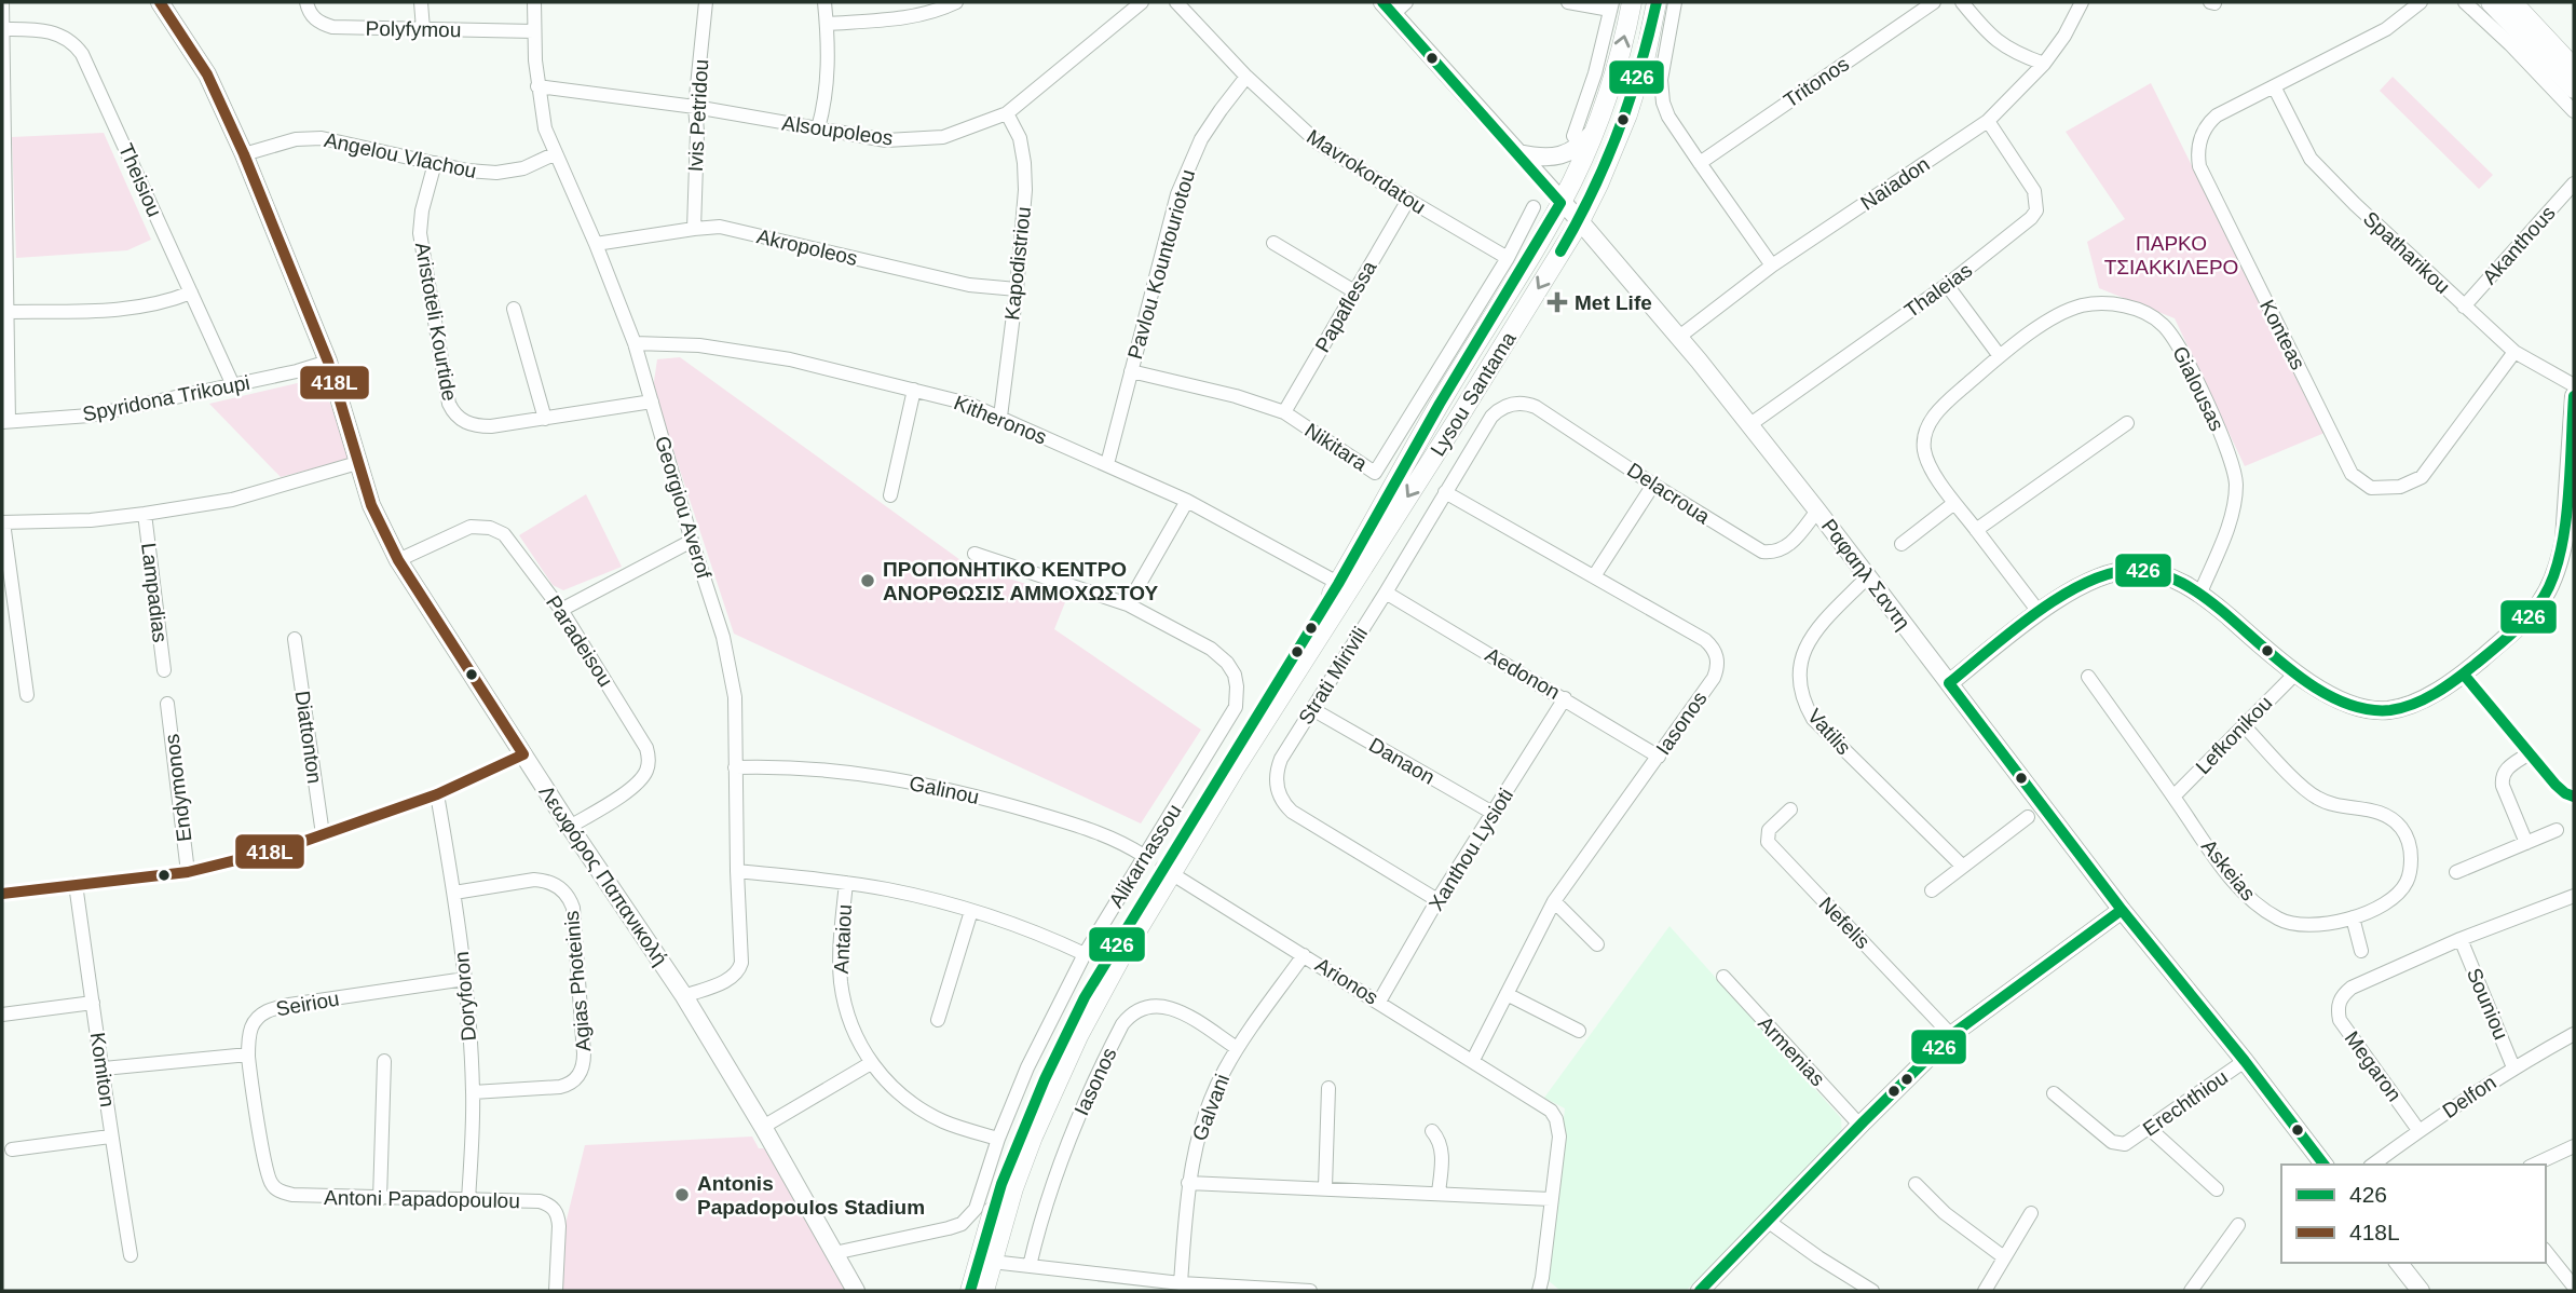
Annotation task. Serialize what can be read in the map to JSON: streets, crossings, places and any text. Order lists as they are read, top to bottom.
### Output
{
  "streets": {
    "main road": ["Lysou Santama"],
    "street": [
      "Polyfymou",
      "Tritonos",
      "Ivis Petridou",
      "Alsoupoleos",
      "Angelou Vlachou",
      "Mavrokordatou",
      "Theisiou",
      "Naïadon",
      "Akanthous",
      "Akropoleos",
      "Spatharikou",
      "Kapodistriou",
      "Pavlou Kountouriotou",
      "Thaleias",
      "Papaflessa",
      "Aristoteli Kourtide",
      "Konteas",
      "Gialousas",
      "Spyridona Trikoupi",
      "Kitheronos",
      "Nikitara",
      "Delacroua",
      "Georgiou Averof",
      "Ραφαηλ Σαντη",
      "Lampadias",
      "Paradeisou",
      "Aedonon",
      "Strati Mirivili",
      "Iasonos",
      "Vatilis",
      "Lefkonikou",
      "Diattonton",
      "Danaon",
      "Endymonos",
      "Galinou",
      "Xanthou Lysioti",
      "Alikarnassou",
      "Askeias",
      "Λεωφόρος Παπανικολή",
      "Nefelis",
      "Antaiou",
      "Agias Photeinis",
      "Arionos",
      "Doryforon",
      "Seiriou",
      "Souniou",
      "Armenias",
      "Megaron",
      "Komiton",
      "Delfon",
      "Erechthiou",
      "Galvani",
      "Antoni Papadopoulou"
    ]
  },
  "crossings": [
    ["Polyfymou", "Georgiou Averof"],
    ["Ivis Petridou", "Alsoupoleos"],
    ["Ivis Petridou", "Akropoleos"],
    ["Alsoupoleos", "Kapodistriou"],
    ["Alsoupoleos", "Georgiou Averof"],
    ["Angelou Vlachou", "Aristoteli Kourtide"],
    ["Angelou Vlachou", "Georgiou Averof"],
    ["Angelou Vlachou", "Λεωφόρος Παπανικολή"],
    ["Mavrokordatou", "Pavlou Kountouriotou"],
    ["Mavrokordatou", "Papaflessa"],
    ["Mavrokordatou", "Nikitara"],
    ["Theisiou", "Spyridona Trikoupi"],
    ["Naïadon", "Thaleias"],
    ["Naïadon", "Ραφαηλ Σαντη"],
    ["Akanthous", "Spatharikou"],
    ["Akropoleos", "Kapodistriou"],
    ["Akropoleos", "Georgiou Averof"],
    ["Spatharikou", "Konteas"],
    ["Kapodistriou", "Kitheronos"],
    ["Pavlou Kountouriotou", "Kitheronos"],
    ["Pavlou Kountouriotou", "Nikitara"],
    ["Thaleias", "Ραφαηλ Σαντη"],
    ["Papaflessa", "Nikitara"],
    ["Aristoteli Kourtide", "Georgiou Averof"],
    ["Lysou Santama", "Kitheronos"],
    ["Lysou Santama", "Ραφαηλ Σαντη"],
    ["Lysou Santama", "Arionos"],
    ["Spyridona Trikoupi", "Λεωφόρος Παπανικολή"],
    ["Kitheronos", "Georgiou Averof"],
    ["Delacroua", "Ραφαηλ Σαντη"],
    ["Delacroua", "Strati Mirivili"],
    ["Georgiou Averof", "Galinou"],
    ["Georgiou Averof", "Λεωφόρος Παπανικολή"],
    ["Ραφαηλ Σαντη", "Vatilis"],
    ["Ραφαηλ Σαντη", "Erechthiou"],
    ["Paradeisou", "Λεωφόρος Παπανικολή"],
    ["Aedonon", "Strati Mirivili"],
    ["Aedonon", "Iasonos"],
    ["Aedonon", "Xanthou Lysioti"],
    ["Strati Mirivili", "Iasonos"],
    ["Strati Mirivili", "Danaon"],
    ["Strati Mirivili", "Xanthou Lysioti"],
    ["Iasonos", "Arionos"],
    ["Iasonos", "Galvani"],
    ["Lefkonikou", "Askeias"],
    ["Danaon", "Xanthou Lysioti"],
    ["Galinou", "Alikarnassou"],
    ["Xanthou Lysioti", "Arionos"],
    ["Alikarnassou", "Λεωφόρος Παπανικολή"],
    ["Alikarnassou", "Antaiou"],
    ["Agias Photeinis", "Doryforon"],
    ["Arionos", "Galvani"],
    ["Doryforon", "Seiriou"],
    ["Doryforon", "Antoni Papadopoulou"],
    ["Seiriou", "Antoni Papadopoulou"],
    ["Souniou", "Megaron"],
    ["Souniou", "Delfon"],
    ["Megaron", "Delfon"]
  ],
  "parks": ["ΠΑΡΚΟ ΤΣΙΑΚΚΙΛΕΡΟ"],
  "places": {
    "health": ["Met Life"],
    "other": ["ΠΡΟΠΟΝΗΤΙΚΟ ΚΕΝΤΡΟ ΑΝΟΡΘΩΣΙΣ ΑΜΜΟΧΩΣΤΟΥ", "Antonis Papadopoulos Stadium"]
  },
  "lines": ["transit line 426", "transit line 418L"],
  "legend": ["426", "418L"]
}
